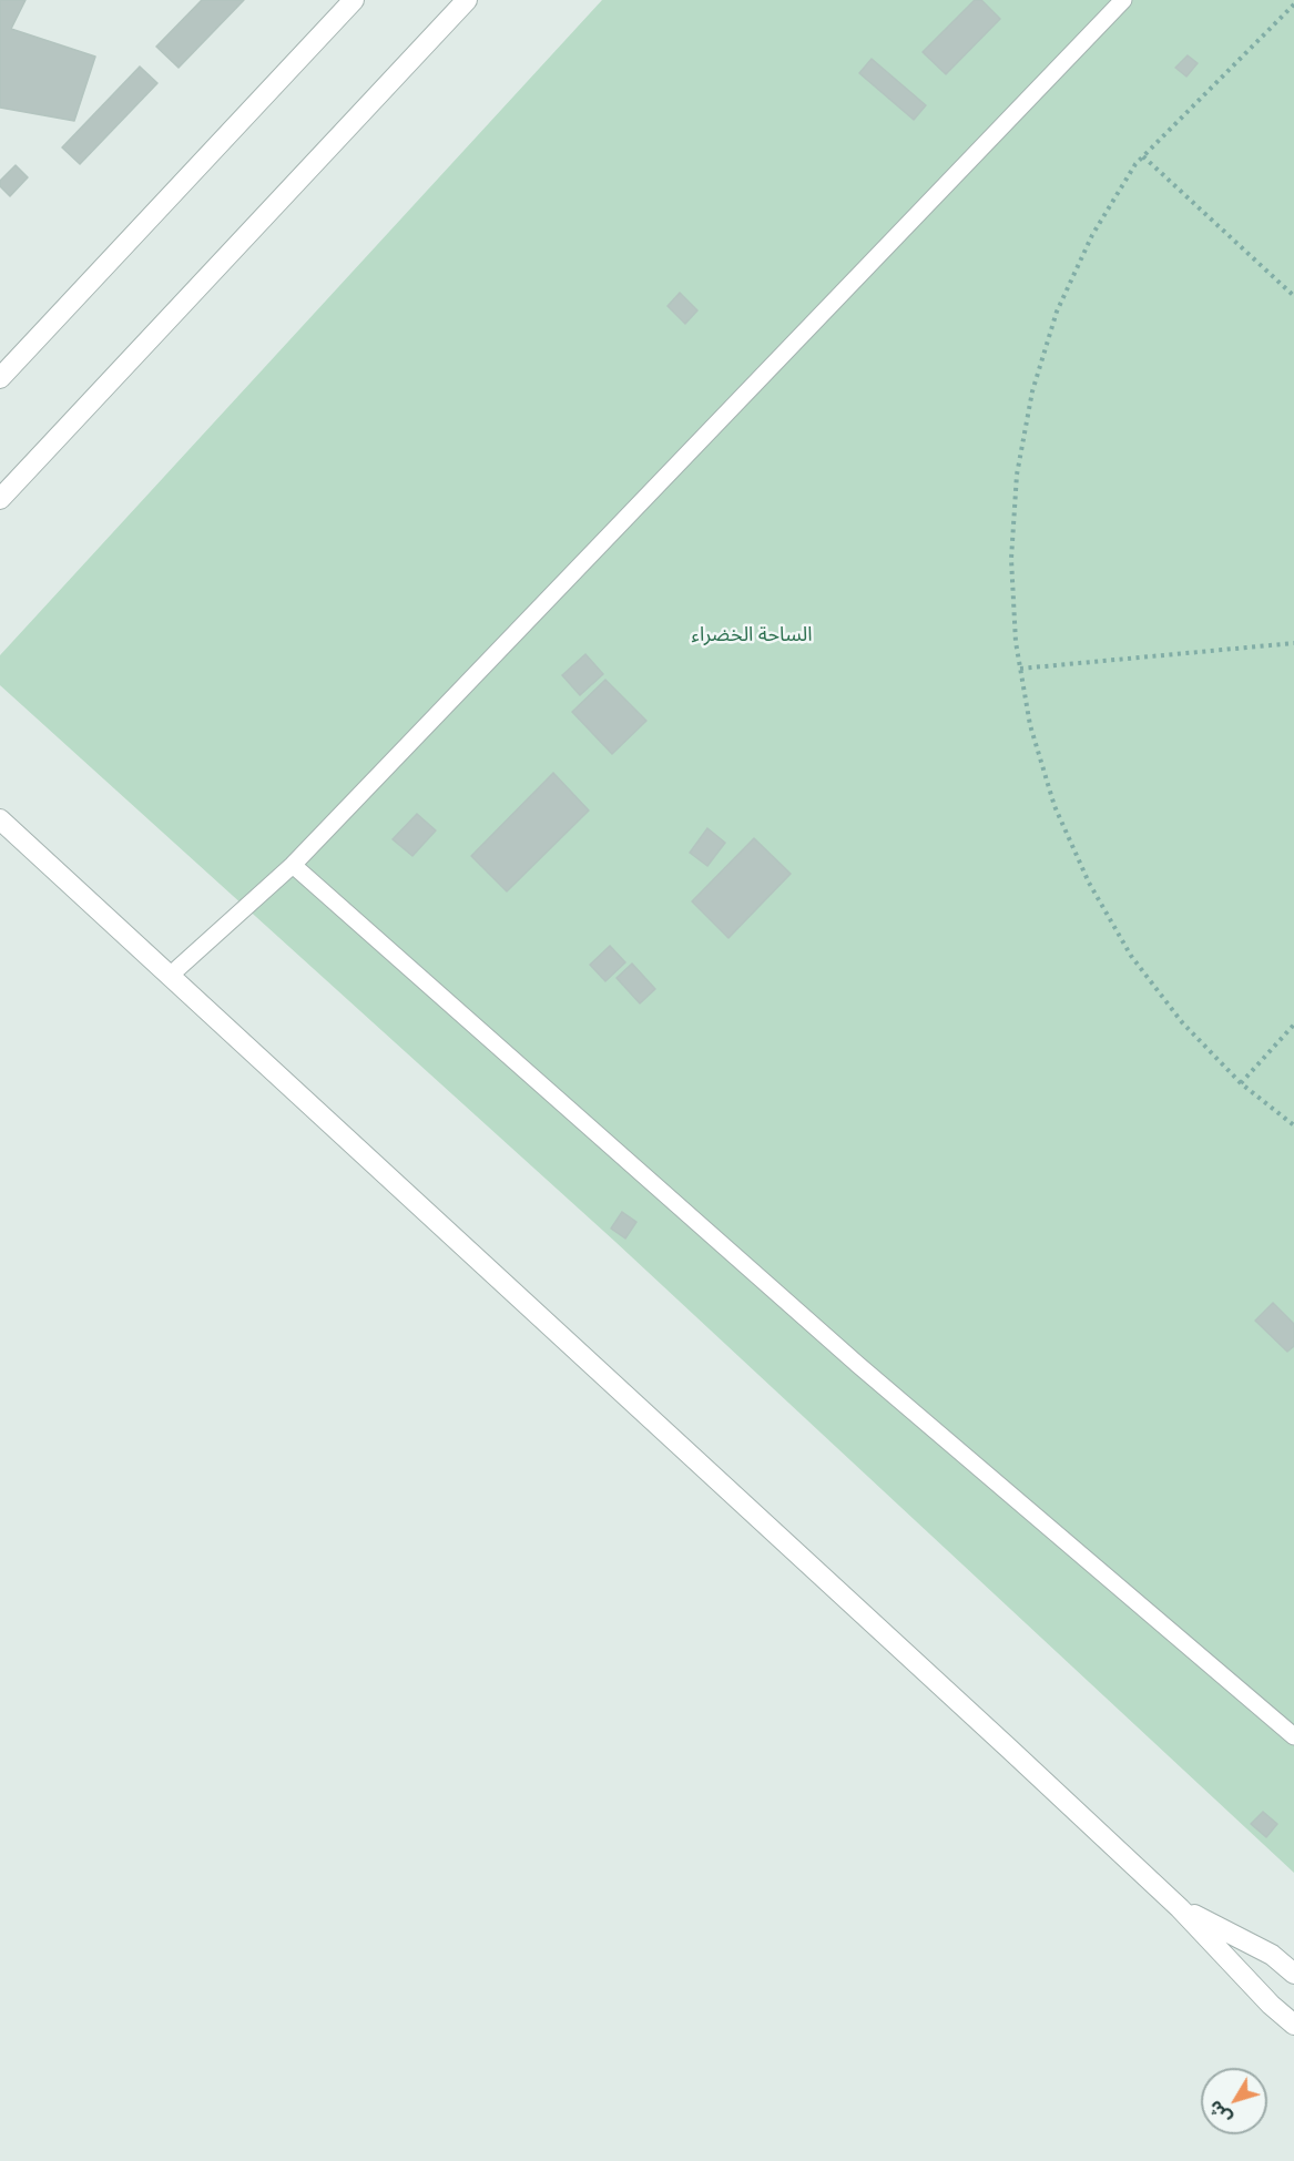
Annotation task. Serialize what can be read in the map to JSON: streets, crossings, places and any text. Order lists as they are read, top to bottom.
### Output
{
  "parks": ["الساحة الخضراء"],
  "north": "bottom left"
}
